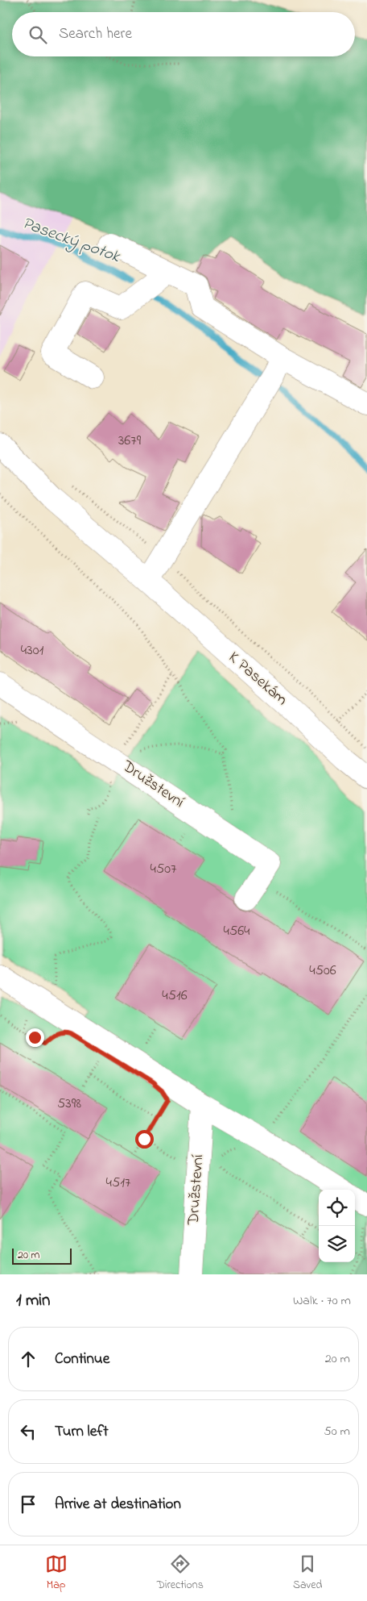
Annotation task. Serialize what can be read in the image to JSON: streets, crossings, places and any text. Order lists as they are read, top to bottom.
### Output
{
  "streets": {
    "street": ["K Pasekám", "Družstevní"]
  },
  "water": ["Pasecký potok"],
  "house_numbers": [
    "3679",
    "4301",
    "4507",
    "4564",
    "4506",
    "4516",
    "5398",
    "4517"
  ],
  "scale_bar": "20 m",
  "page": {
    "search": "Search here",
    "scale": "20 m",
    "heading": ["1 min", "Walk · 70 m"],
    "list": [
      ["Continue", "20 m"],
      ["Turn left", "50 m"],
      "Arrive at destination"
    ],
    "nav": ["Map", "Directions", "Saved"]
  }
}
